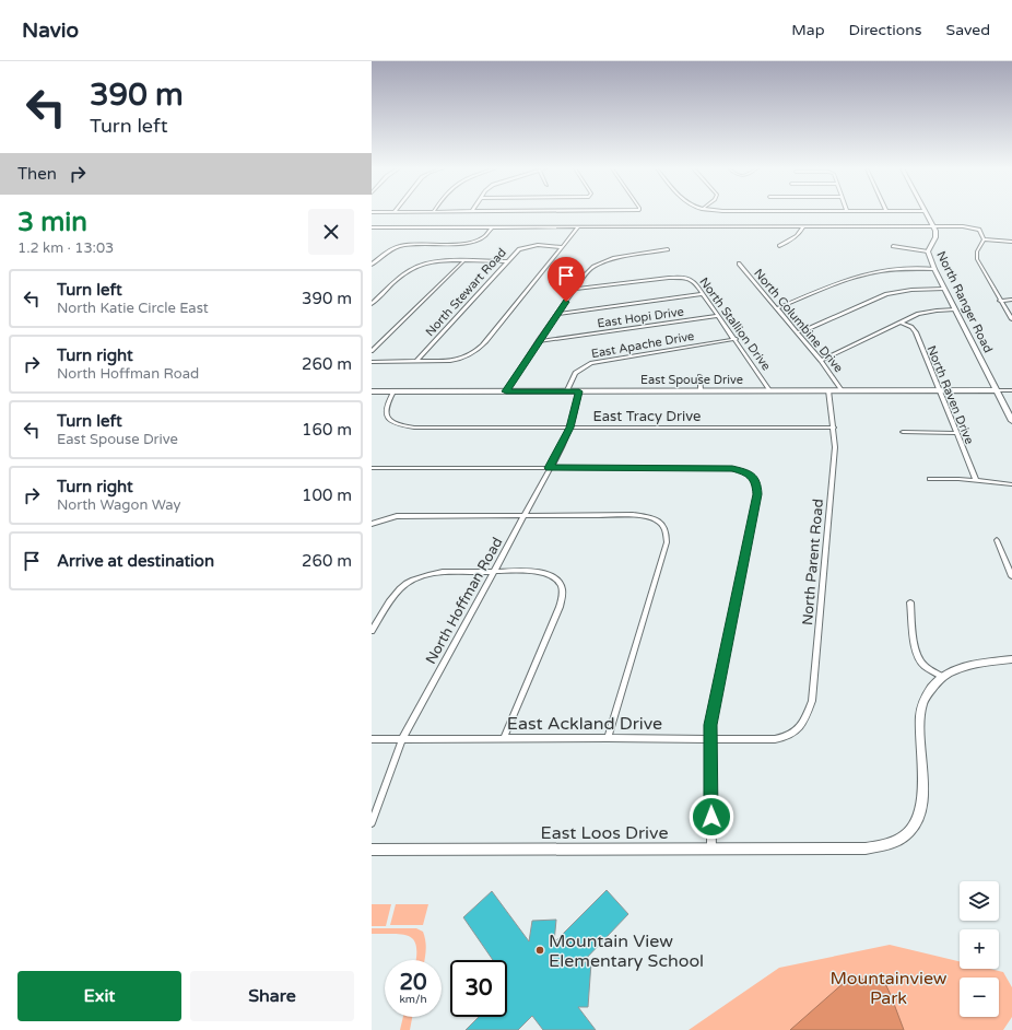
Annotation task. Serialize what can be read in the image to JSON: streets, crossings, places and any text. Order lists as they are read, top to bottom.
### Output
{
  "streets": {
    "street": [
      "North Stewart Road",
      "North Ranger Road",
      "East Hopi Drive",
      "North Columbine Drive",
      "North Stallion Drive",
      "East Apache Drive",
      "East Spouse Drive",
      "North Raven Drive",
      "East Tracy Drive",
      "North Parent Road",
      "North Hoffman Road",
      "East Ackland Drive",
      "East Loos Drive"
    ]
  },
  "crossings": [
    ["North Ranger Road", "East Spouse Drive"],
    ["East Hopi Drive", "North Stallion Drive"],
    ["North Columbine Drive", "East Spouse Drive"],
    ["North Stallion Drive", "East Apache Drive"],
    ["North Stallion Drive", "East Spouse Drive"],
    ["East Apache Drive", "East Spouse Drive"],
    ["East Spouse Drive", "North Raven Drive"],
    ["East Spouse Drive", "East Tracy Drive"],
    ["East Spouse Drive", "North Parent Road"],
    ["East Spouse Drive", "North Hoffman Road"],
    ["East Tracy Drive", "North Parent Road"],
    ["East Tracy Drive", "North Hoffman Road"],
    ["North Parent Road", "East Ackland Drive"],
    ["North Hoffman Road", "East Ackland Drive"]
  ],
  "parks": ["Mountainview Park"],
  "places": ["Mountain View Elementary School"],
  "page": {
    "header": "Navio",
    "nav": ["Map", "Directions", "Saved"],
    "turn": ["390 m", "Turn left"],
    "then": "Then",
    "heading": ["3 min", "1.2 km · 13:03"],
    "list": [
      {
        "name": "Turn left",
        "note": "North Katie Circle East",
        "value": "390 m"
      },
      {
        "name": "Turn right",
        "note": "North Hoffman Road",
        "value": "260 m"
      },
      {
        "name": "Turn left",
        "note": "East Spouse Drive",
        "value": "160 m"
      },
      {
        "name": "Turn right",
        "note": "North Wagon Way",
        "value": "100 m"
      },
      {
        "name": "Arrive at destination",
        "value": "260 m"
      }
    ],
    "map_buttons": ["+", "−"],
    "speed": "20 km/h",
    "limit": "30",
    "buttons": ["Exit", "Share"]
  }
}
